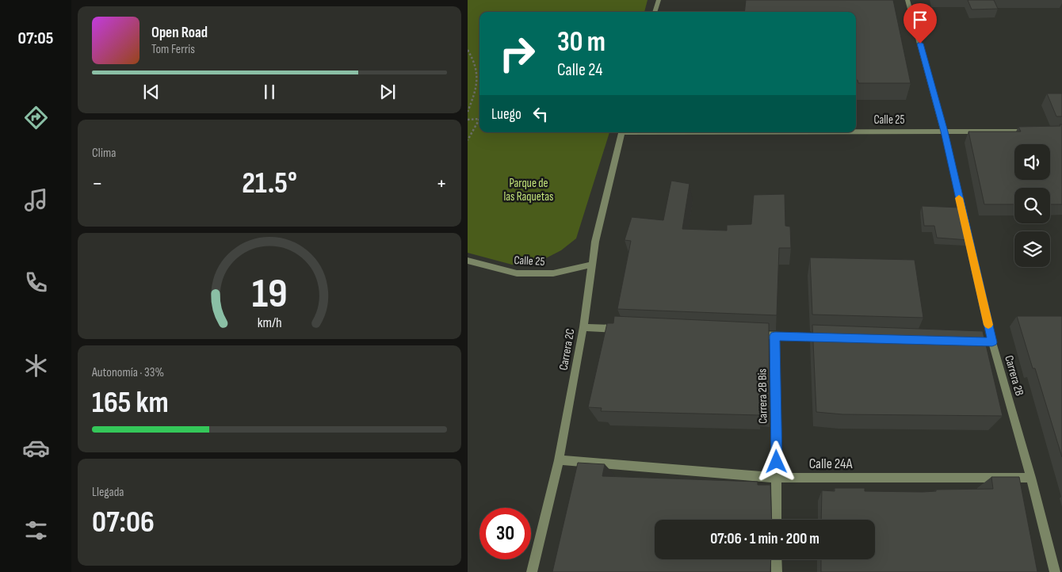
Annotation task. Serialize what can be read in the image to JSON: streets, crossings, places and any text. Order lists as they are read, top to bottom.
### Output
{
  "streets": {
    "street": [
      "Calle 25",
      "Carrera 2C",
      "Carrera 2B",
      "Carrera 2B Bis",
      "Calle 24A"
    ]
  },
  "crossings": [
    ["Calle 25", "Carrera 2C"],
    ["Calle 25", "Carrera 2B"],
    ["Carrera 2C", "Calle 24A"],
    ["Carrera 2B", "Calle 24A"],
    ["Carrera 2B Bis", "Calle 24A"]
  ],
  "parks": ["Parque de las Raquetas"],
  "page": {
    "tabs": "07:05",
    "turn": ["30 m", "Calle 24"],
    "song": ["Open Road", "Tom Ferris"],
    "then": "Luego",
    "tile": [
      "Clima",
      ["Autonomía · 33%", "165 km"],
      ["Llegada", "07:06"]
    ],
    "heat": ["−", "21.5°", "+"],
    "limit": "30",
    "trip": "07:06 · 1 min · 200 m",
    "gauge": ["19", "km/h"]
  }
}
